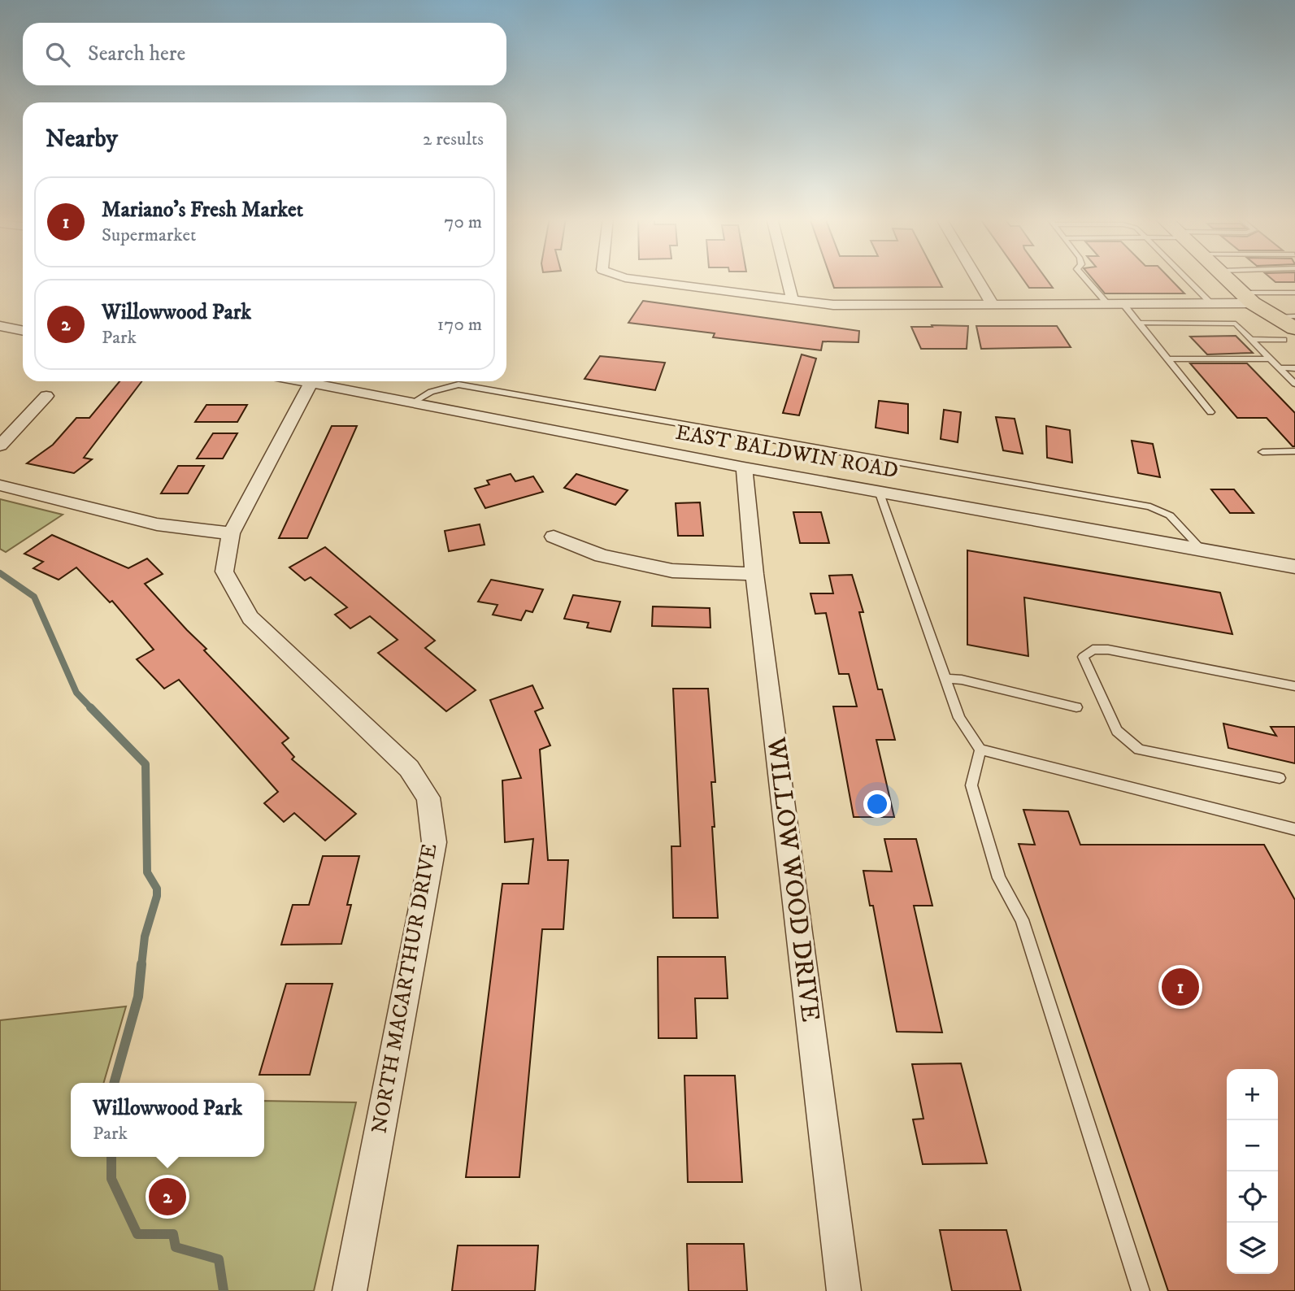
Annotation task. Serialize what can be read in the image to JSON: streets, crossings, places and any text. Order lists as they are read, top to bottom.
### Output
{
  "streets": {
    "street": ["EAST BALDWIN ROAD", "WILLOW WOOD DRIVE", "NORTH MACARTHUR DRIVE"]
  },
  "crossings": [
    ["EAST BALDWIN ROAD", "WILLOW WOOD DRIVE"]
  ],
  "page": {
    "search": "Search here",
    "heading": ["Nearby", "2 results"],
    "list": [
      {
        "mark": "1",
        "name": "Mariano's Fresh Market",
        "note": "Supermarket",
        "value": "70 m"
      },
      {
        "mark": "2",
        "name": "Willowwood Park",
        "note": "Park",
        "value": "170 m"
      }
    ],
    "pins": ["1", "2"],
    "map_buttons": ["+", "−"],
    "popup": ["Willowwood Park", "Park"]
  }
}
